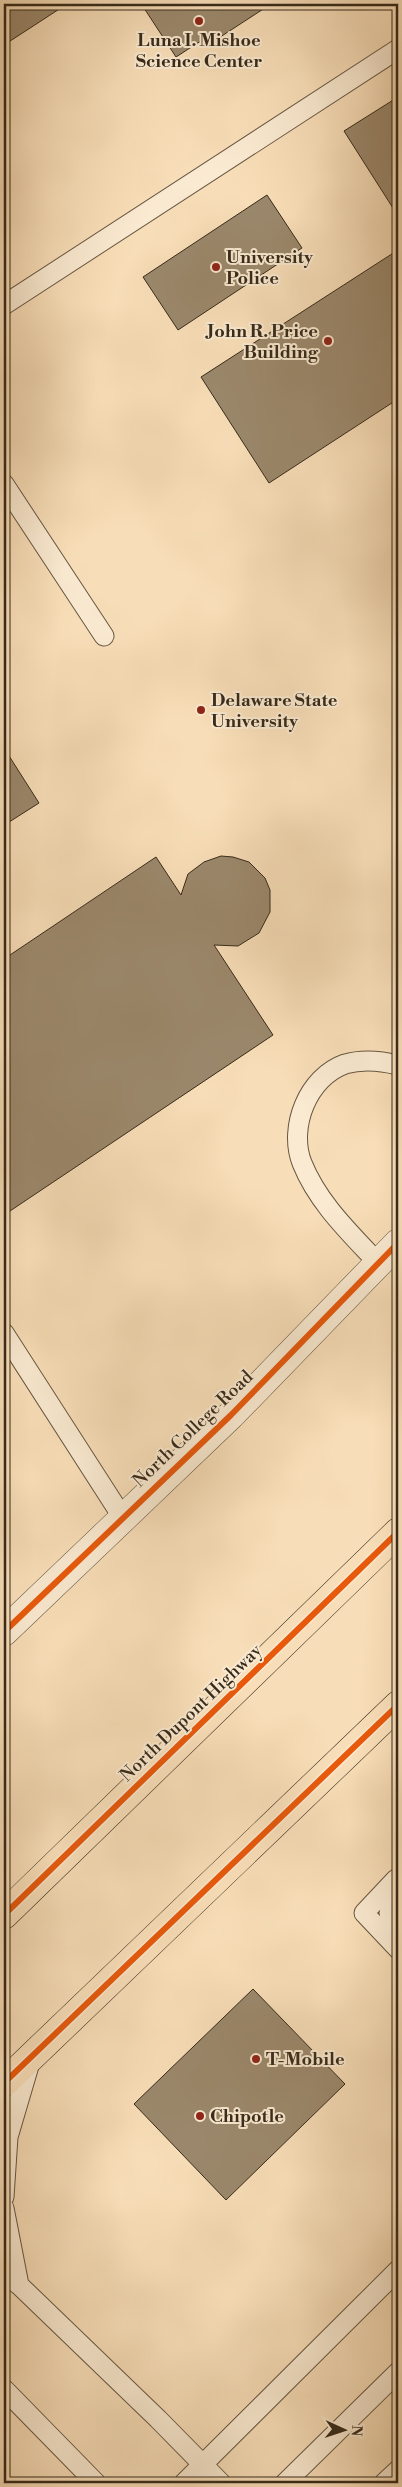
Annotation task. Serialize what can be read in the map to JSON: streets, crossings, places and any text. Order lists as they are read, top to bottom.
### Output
{
  "streets": {
    "highway": ["North Dupont Highway"],
    "street": ["North College Road"]
  },
  "places": [
    "Luna I. Mishoe Science Center",
    "University Police",
    "John R. Price Building",
    "Delaware State University",
    "T-Mobile",
    "Chipotle"
  ],
  "north": "right"
}
